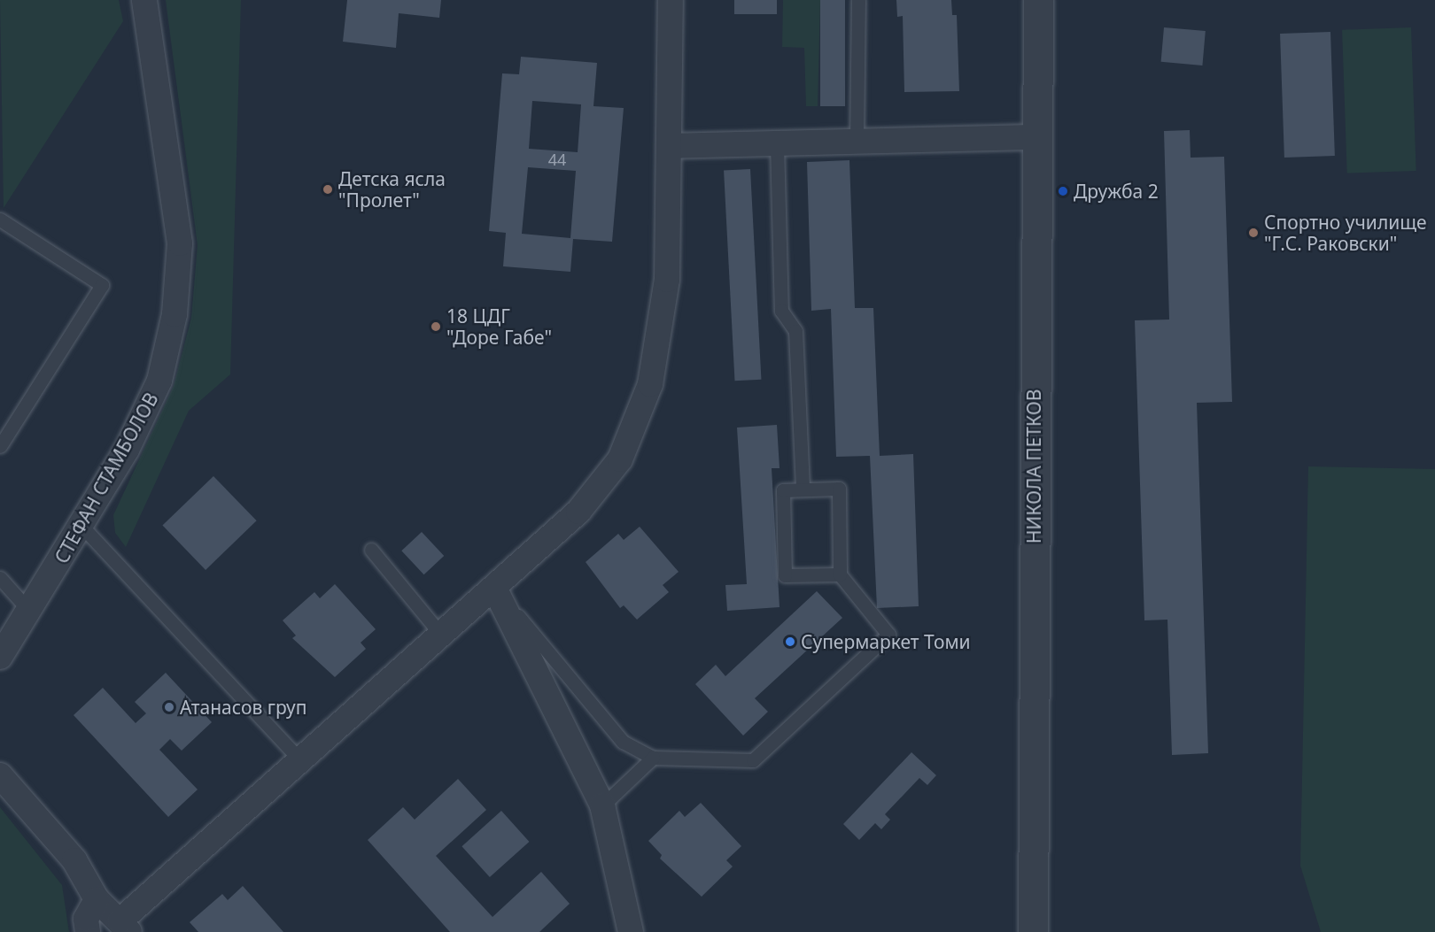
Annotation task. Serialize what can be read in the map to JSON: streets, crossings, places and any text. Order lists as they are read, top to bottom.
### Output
{
  "streets": {
    "street": ["НИКОЛА ПЕТКОВ", "СТЕФАН СТАМБОЛОВ"]
  },
  "places": [
    "Детска ясла \"Пролет\"",
    "Дружба 2",
    "Спортно училище \"Г.С. Раковски\"",
    "18 ЦДГ \"Доре Габе\"",
    "Супермаркет Томи",
    "Атанасов груп"
  ],
  "house_numbers": ["44"]
}
